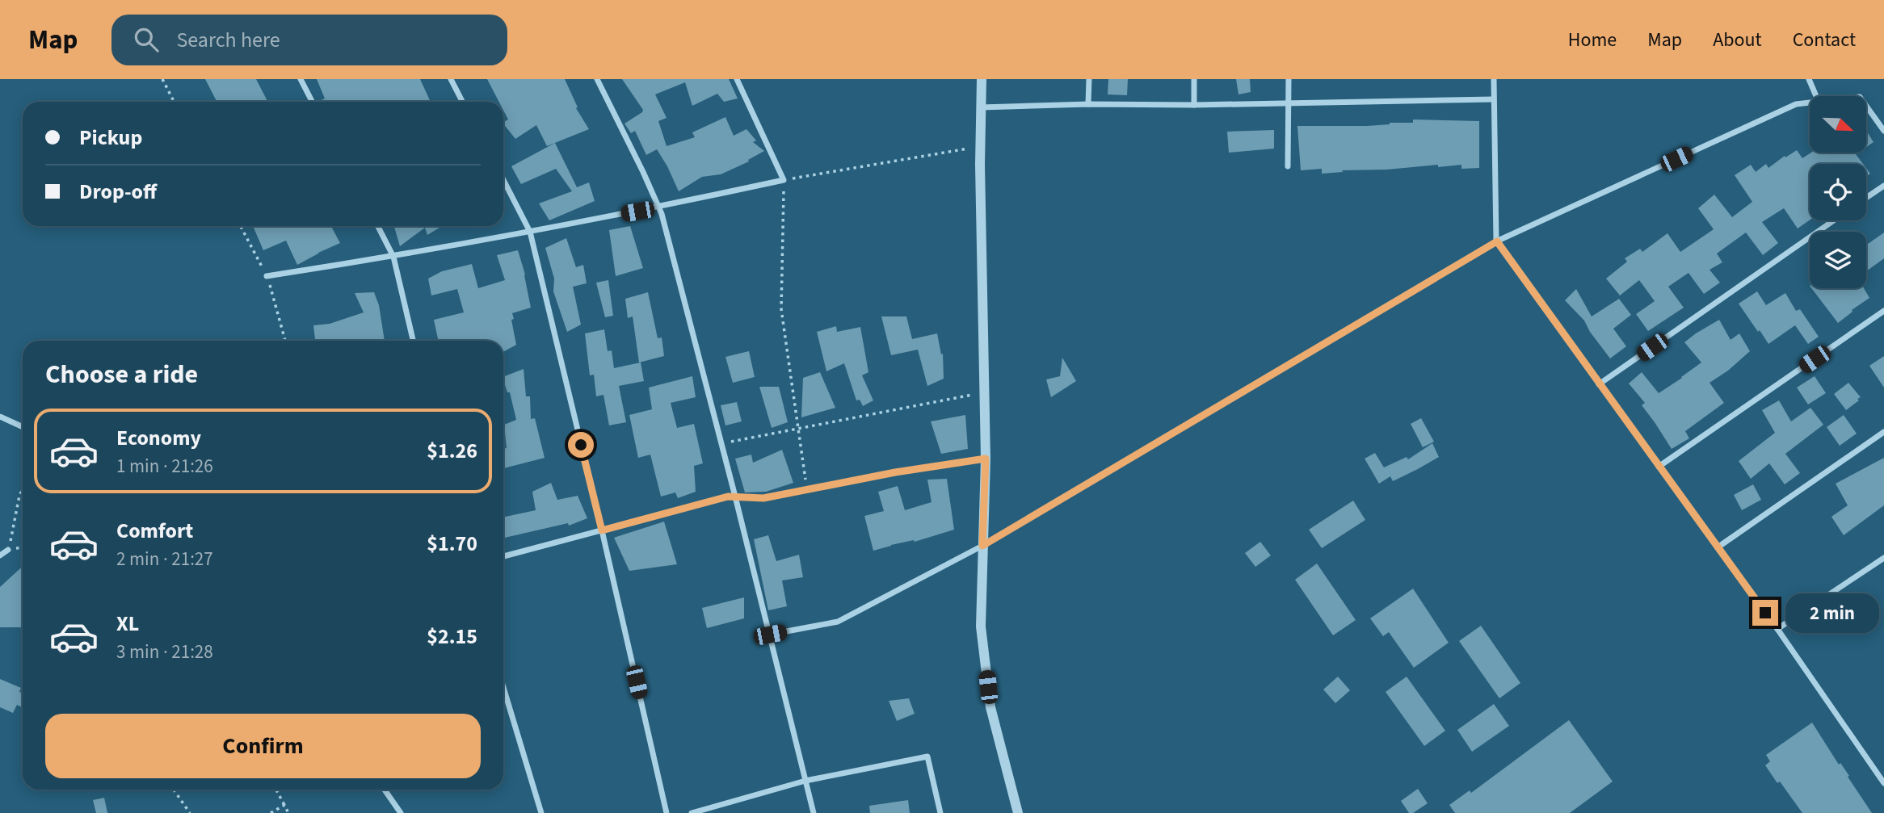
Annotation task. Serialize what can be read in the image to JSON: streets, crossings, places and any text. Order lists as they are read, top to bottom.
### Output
{
  "north": "bottom right",
  "page": {
    "header": "Map",
    "search": "Search here",
    "nav": [
      "Home",
      "Map",
      "About",
      "Contact"
    ],
    "banner": ["Pickup", "Drop-off"],
    "heading": "Choose a ride",
    "list": [
      {
        "name": "Economy",
        "note": "1 min · 21:26",
        "value": "$1.26"
      },
      {
        "name": "Comfort",
        "note": "2 min · 21:27",
        "value": "$1.70"
      },
      {
        "name": "XL",
        "note": "3 min · 21:28",
        "value": "$2.15"
      }
    ],
    "bubble": "2 min",
    "buttons": "Confirm"
  }
}
